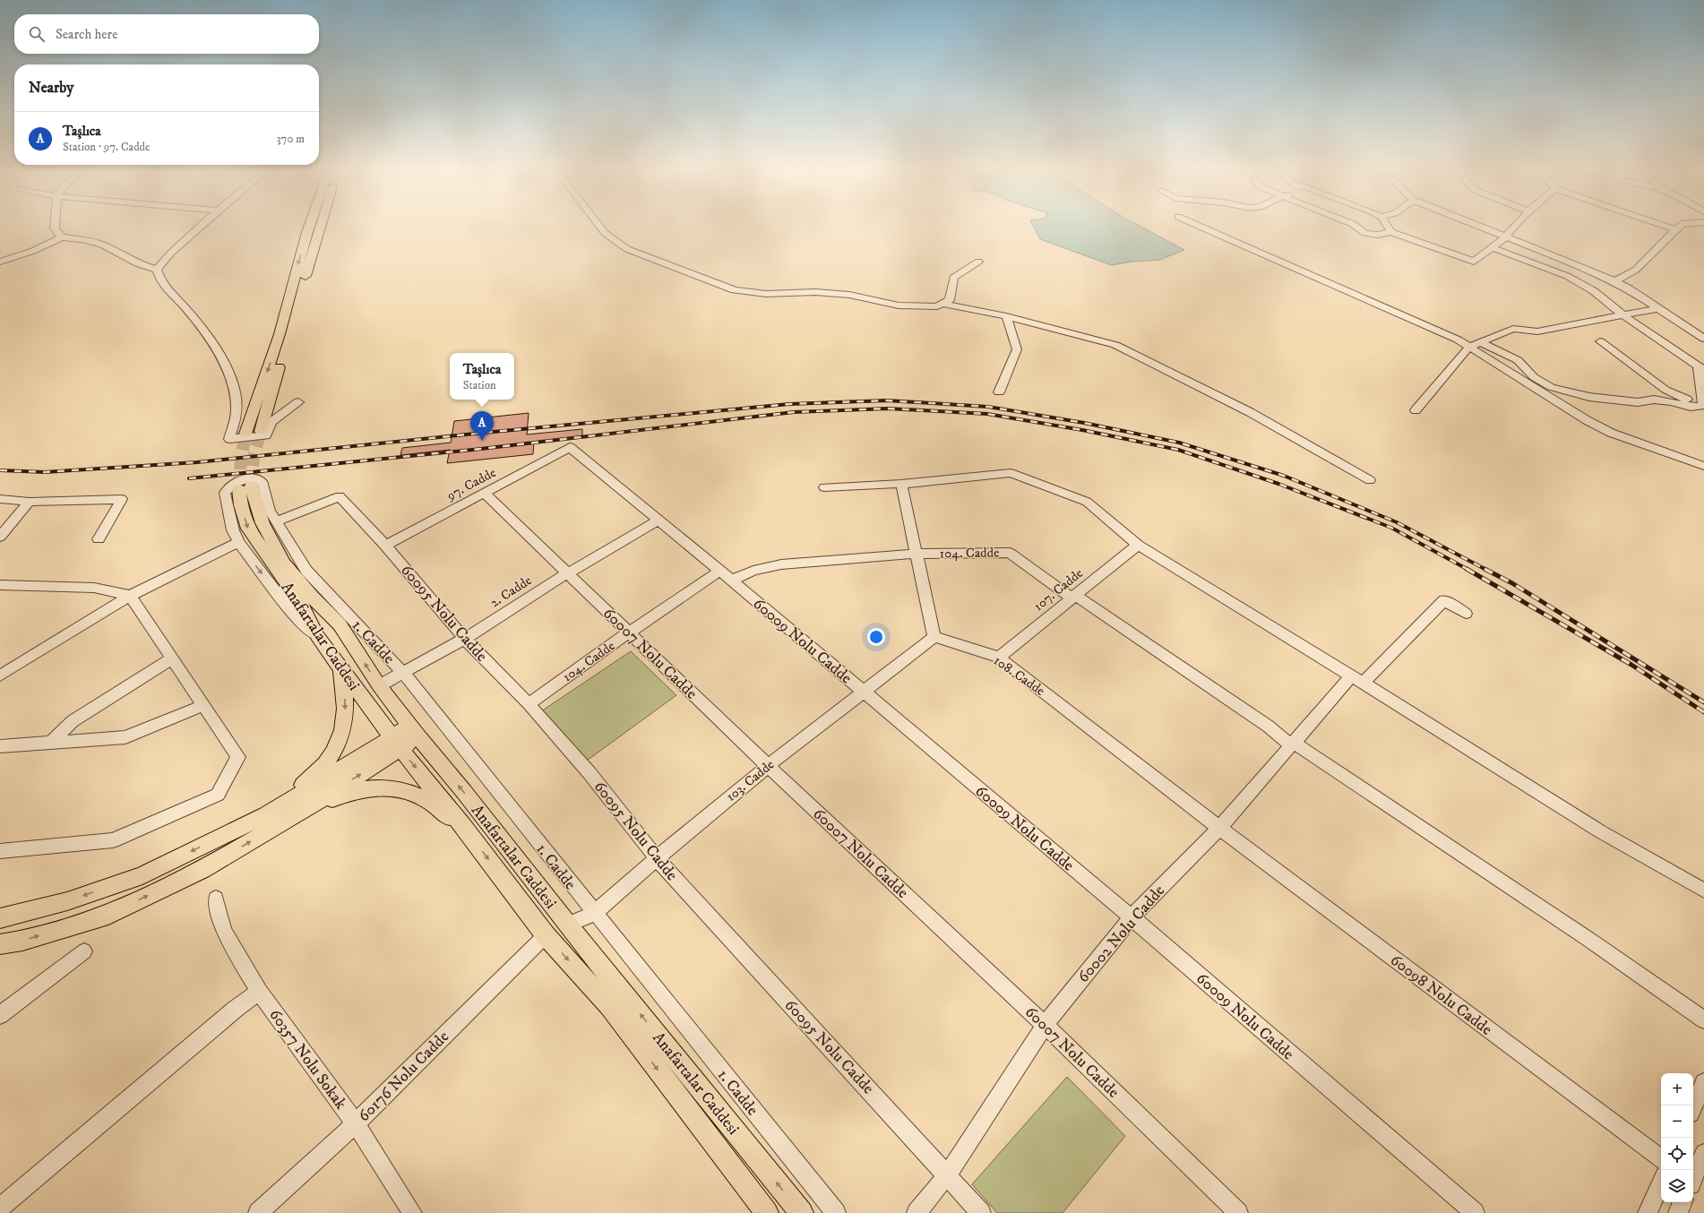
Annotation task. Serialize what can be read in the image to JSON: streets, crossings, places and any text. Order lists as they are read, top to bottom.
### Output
{
  "streets": {
    "main road": ["Anafartalar Caddesi"],
    "street": [
      "97. Cadde",
      "104. Cadde",
      "107. Cadde",
      "2. Cadde",
      "60095 Nolu Cadde",
      "60009 Nolu Cadde",
      "1. Cadde",
      "60007 Nolu Cadde",
      "108. Cadde",
      "103. Cadde",
      "60002 Nolu Cadde",
      "60098 Nolu Cadde",
      "60357 Nolu Sokak",
      "60176 Nolu Cadde"
    ]
  },
  "crossings": [
    ["97. Cadde", "60095 Nolu Cadde"],
    ["97. Cadde", "60009 Nolu Cadde"],
    ["97. Cadde", "60007 Nolu Cadde"],
    ["104. Cadde", "107. Cadde"],
    ["104. Cadde", "60095 Nolu Cadde"],
    ["104. Cadde", "60009 Nolu Cadde"],
    ["104. Cadde", "60007 Nolu Cadde"],
    ["104. Cadde", "60002 Nolu Cadde"],
    ["107. Cadde", "108. Cadde"],
    ["2. Cadde", "60095 Nolu Cadde"],
    ["2. Cadde", "Anafartalar Caddesi"],
    ["2. Cadde", "60009 Nolu Cadde"],
    ["2. Cadde", "1. Cadde"],
    ["2. Cadde", "60007 Nolu Cadde"],
    ["60095 Nolu Cadde", "1. Cadde"],
    ["60095 Nolu Cadde", "103. Cadde"],
    ["60095 Nolu Cadde", "60002 Nolu Cadde"],
    ["Anafartalar Caddesi", "103. Cadde"],
    ["Anafartalar Caddesi", "60176 Nolu Cadde"],
    ["60009 Nolu Cadde", "103. Cadde"],
    ["60009 Nolu Cadde", "60002 Nolu Cadde"],
    ["1. Cadde", "103. Cadde"],
    ["60007 Nolu Cadde", "103. Cadde"],
    ["60007 Nolu Cadde", "60002 Nolu Cadde"],
    ["108. Cadde", "103. Cadde"],
    ["108. Cadde", "60002 Nolu Cadde"],
    ["108. Cadde", "60098 Nolu Cadde"],
    ["60002 Nolu Cadde", "60098 Nolu Cadde"],
    ["60357 Nolu Sokak", "60176 Nolu Cadde"]
  ],
  "page": {
    "search": "Search here",
    "heading": "Nearby",
    "list": [
      {
        "mark": "A",
        "name": "Taşlıca",
        "note": "Station · 97. Cadde",
        "value": "370 m"
      }
    ],
    "popup": ["Taşlıca", "Station"],
    "pins": "A",
    "map_buttons": ["+", "−"]
  }
}
